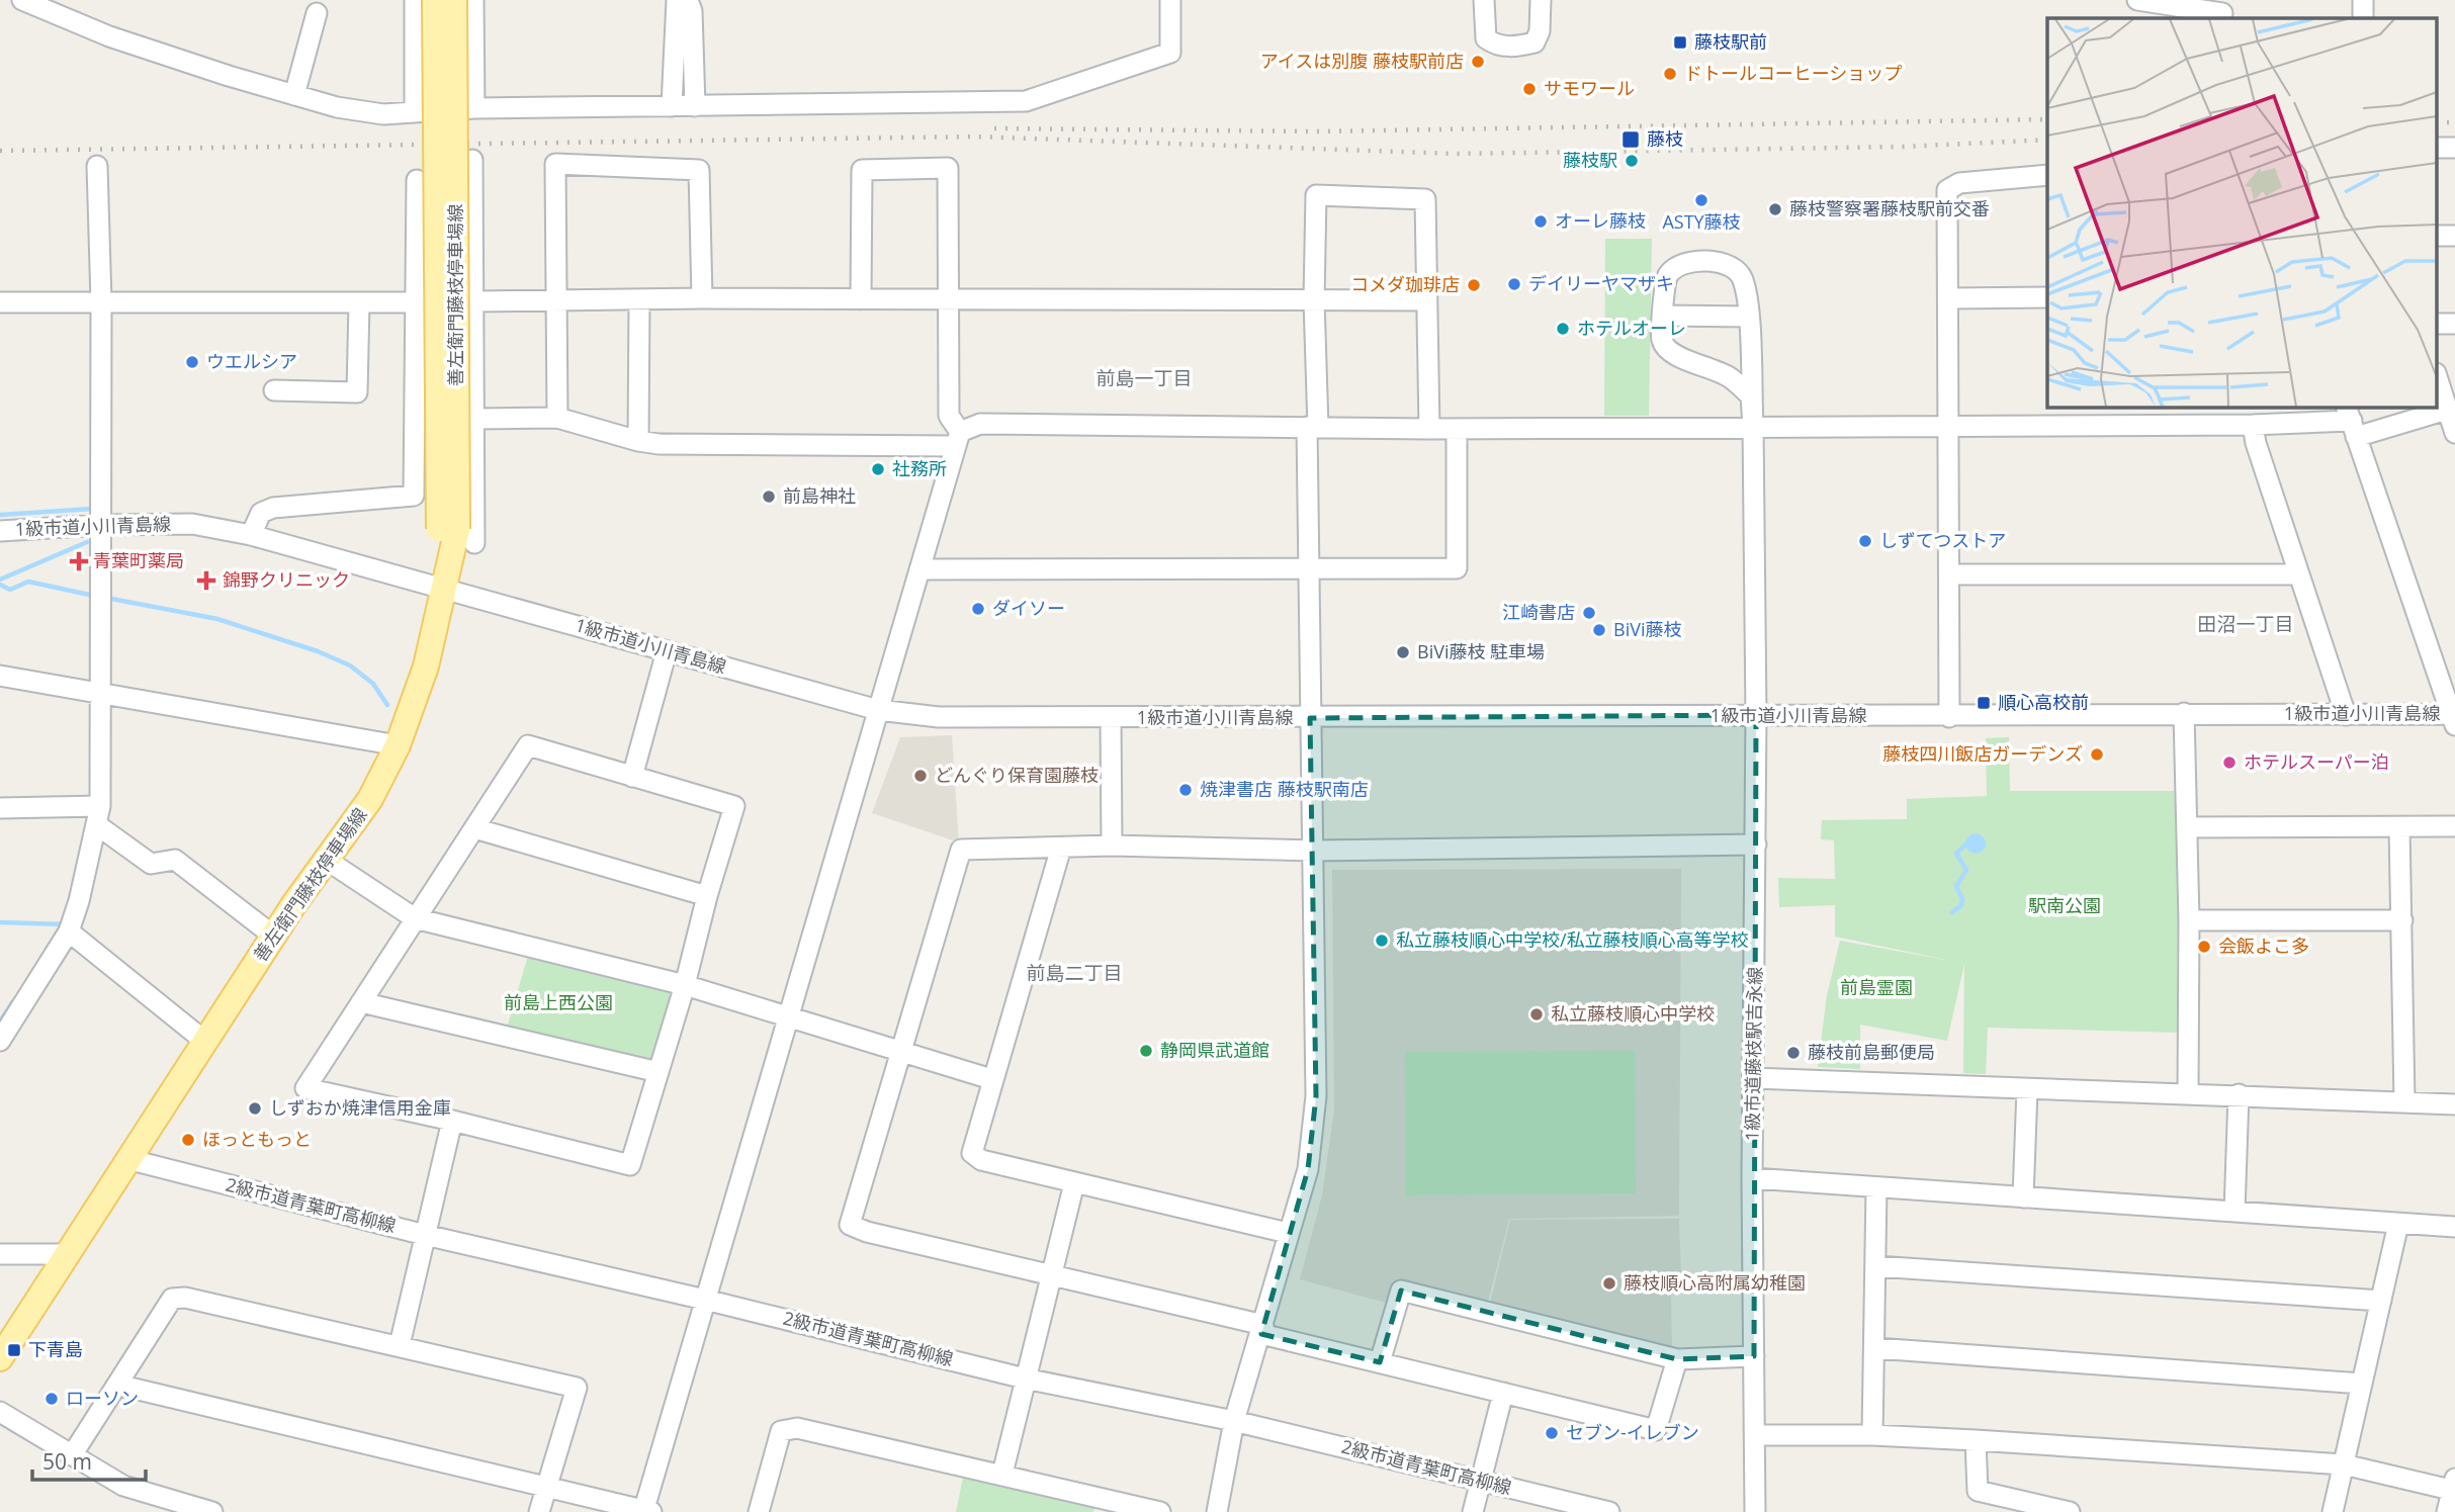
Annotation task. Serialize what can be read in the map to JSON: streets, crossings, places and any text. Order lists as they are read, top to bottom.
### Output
{
  "streets": {
    "main road": ["善左衛門藤枝停車場線"],
    "street": ["1級市道小川青島線", "1級市道藤枝駅吉永線", "2級市道青葉町高柳線"]
  },
  "crossings": [
    ["善左衛門藤枝停車場線", "1級市道小川青島線"],
    ["善左衛門藤枝停車場線", "2級市道青葉町高柳線"],
    ["1級市道小川青島線", "1級市道藤枝駅吉永線"]
  ],
  "districts": ["前島一丁目", "田沼一丁目", "前島二丁目"],
  "parks": ["駅南公園", "前島霊園", "前島上西公園"],
  "places": {
    "transit": [
      "藤枝駅前",
      "藤枝",
      "順心高校前",
      "下青島"
    ],
    "other": [
      "アイスは別腹 藤枝駅前店",
      "ドトールコーヒーショップ",
      "サモワール",
      "藤枝駅",
      "ASTY藤枝",
      "藤枝警察署藤枝駅前交番",
      "オーレ藤枝",
      "デイリーヤマザキ",
      "コメダ珈琲店",
      "ホテルオーレ",
      "ウエルシア",
      "社務所",
      "前島神社",
      "しずてつストア",
      "ダイソー",
      "江崎書店",
      "BiVi藤枝",
      "BiVi藤枝 駐車場",
      "藤枝四川飯店ガーデンズ",
      "ホテルスーパー泊",
      "どんぐり保育園藤枝",
      "焼津書店 藤枝駅南店",
      "私立藤枝順心中学校/私立藤枝順心高等学校",
      "会飯よこ多",
      "私立藤枝順心中学校",
      "静岡県武道館",
      "藤枝前島郵便局",
      "しずおか焼津信用金庫",
      "ほっともっと",
      "藤枝順心高附属幼稚園",
      "ローソン",
      "セブン-イレブン"
    ],
    "health": ["青葉町薬局", "錦野クリニック"]
  },
  "scale_bar": "50 m"
}
